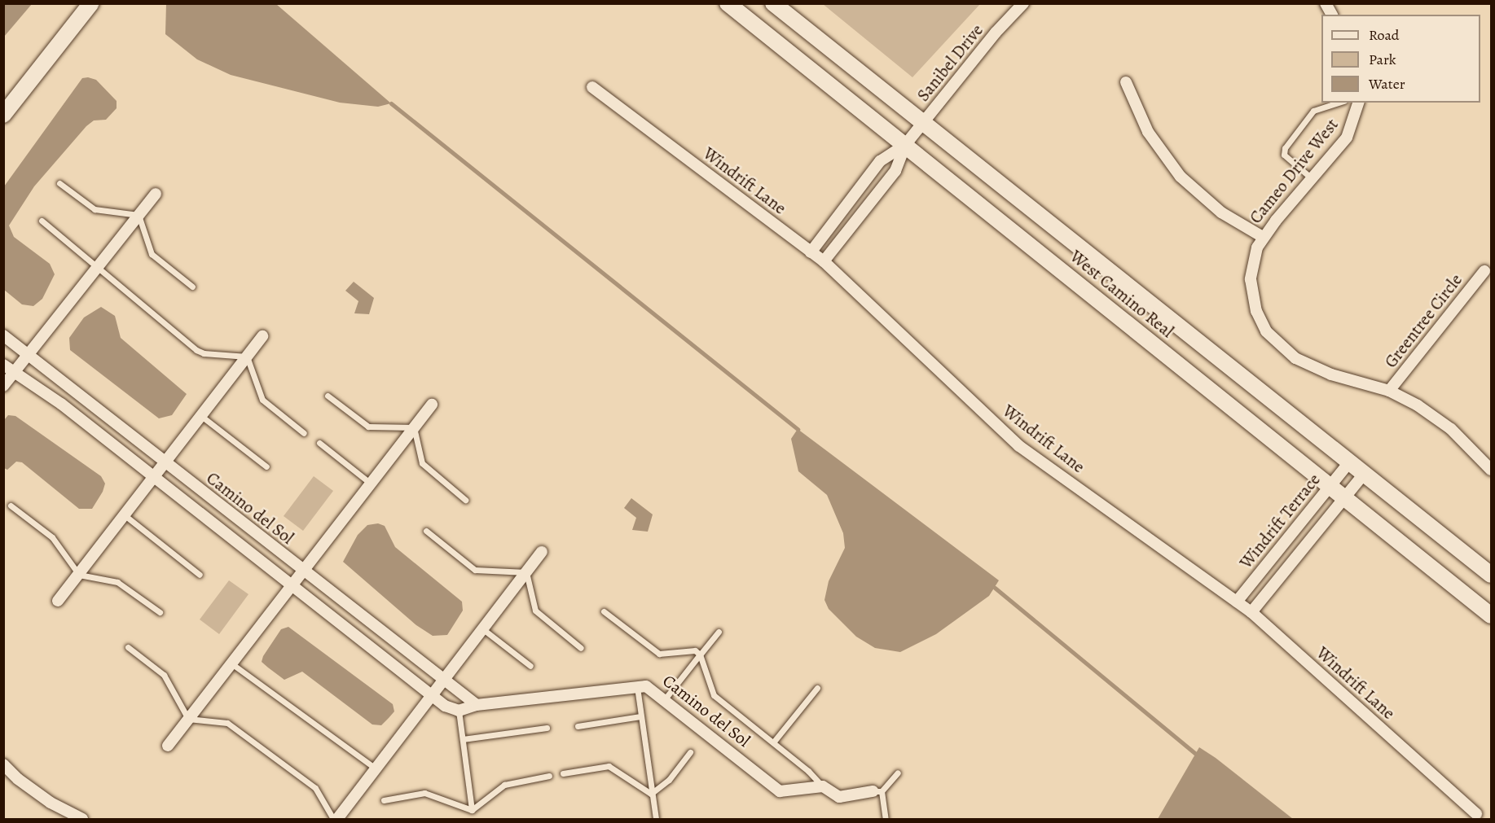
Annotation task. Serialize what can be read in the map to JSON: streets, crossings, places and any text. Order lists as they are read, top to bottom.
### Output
{
  "streets": {
    "street": [
      "Sanibel Drive",
      "Cameo Drive West",
      "Windrift Lane",
      "West Camino Real",
      "Greentree Circle",
      "Camino del Sol",
      "Windrift Terrace"
    ]
  },
  "crossings": [
    ["Sanibel Drive", "Windrift Lane"],
    ["Sanibel Drive", "West Camino Real"],
    ["Cameo Drive West", "Greentree Circle"],
    ["Windrift Lane", "Windrift Terrace"],
    ["West Camino Real", "Windrift Terrace"]
  ],
  "legend": ["Road", "Park", "Water"]
}
